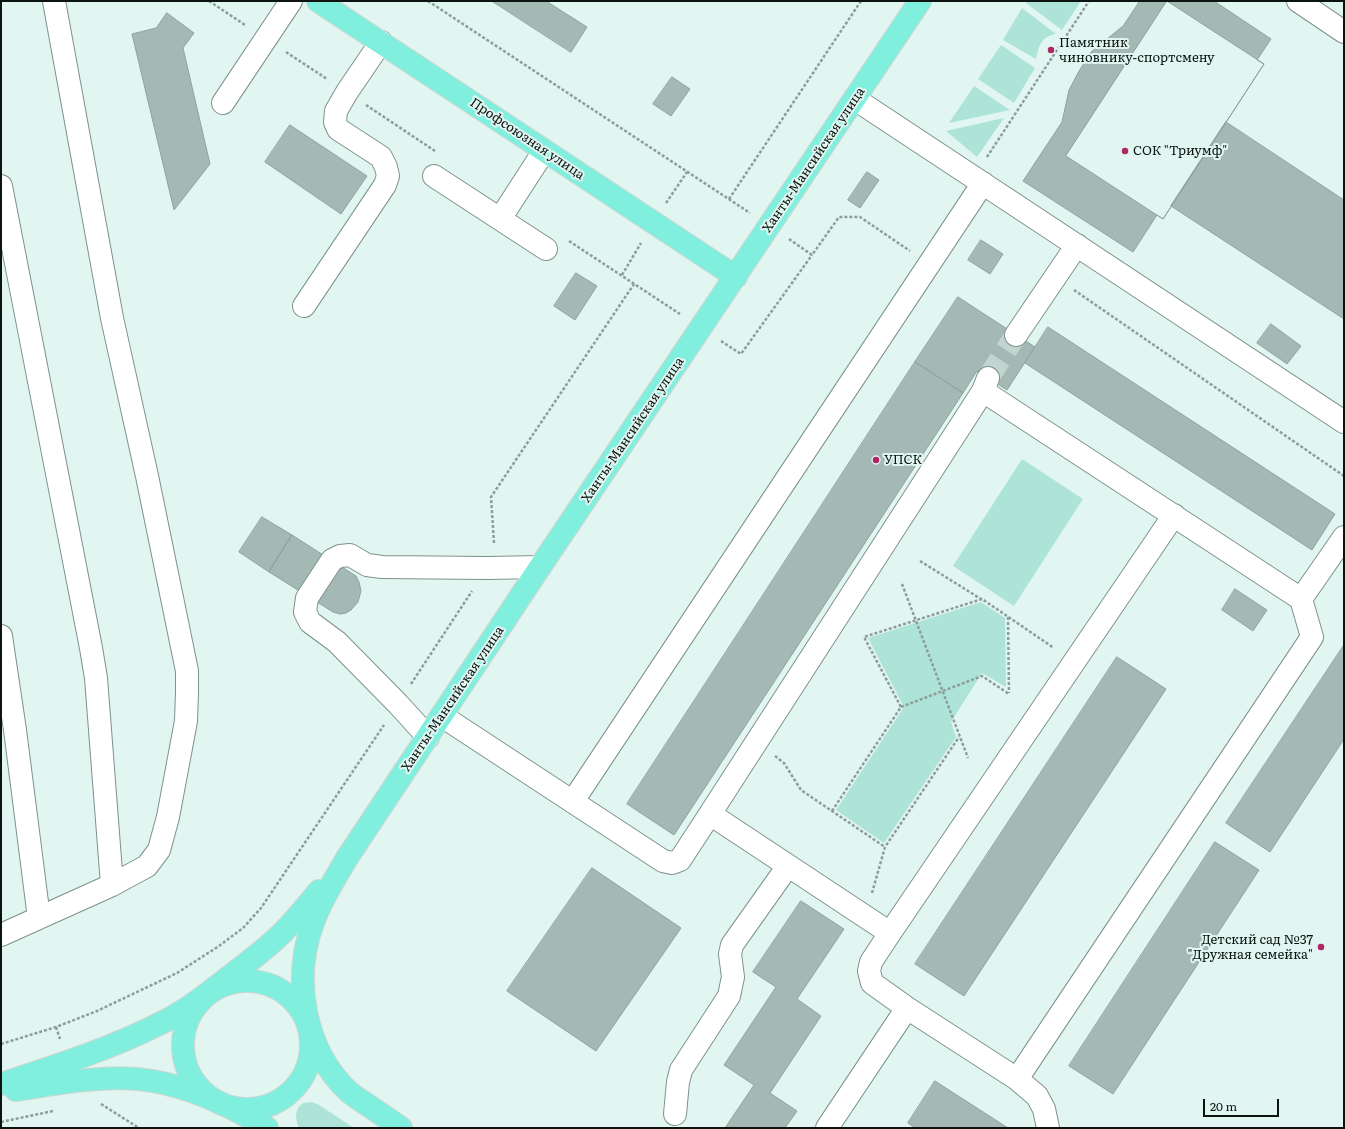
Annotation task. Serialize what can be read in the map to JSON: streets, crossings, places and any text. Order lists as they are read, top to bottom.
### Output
{
  "streets": {
    "main road": ["Профсоюзная улица", "Ханты-Мансийская улица"]
  },
  "crossings": [
    ["Профсоюзная улица", "Ханты-Мансийская улица"]
  ],
  "places": [
    "Памятник чиновнику-спортсмену",
    "СОК \"Триумф\"",
    "УПСК",
    "Детский сад №37 \"Дружная семейка\""
  ],
  "scale_bar": "20 m"
}
